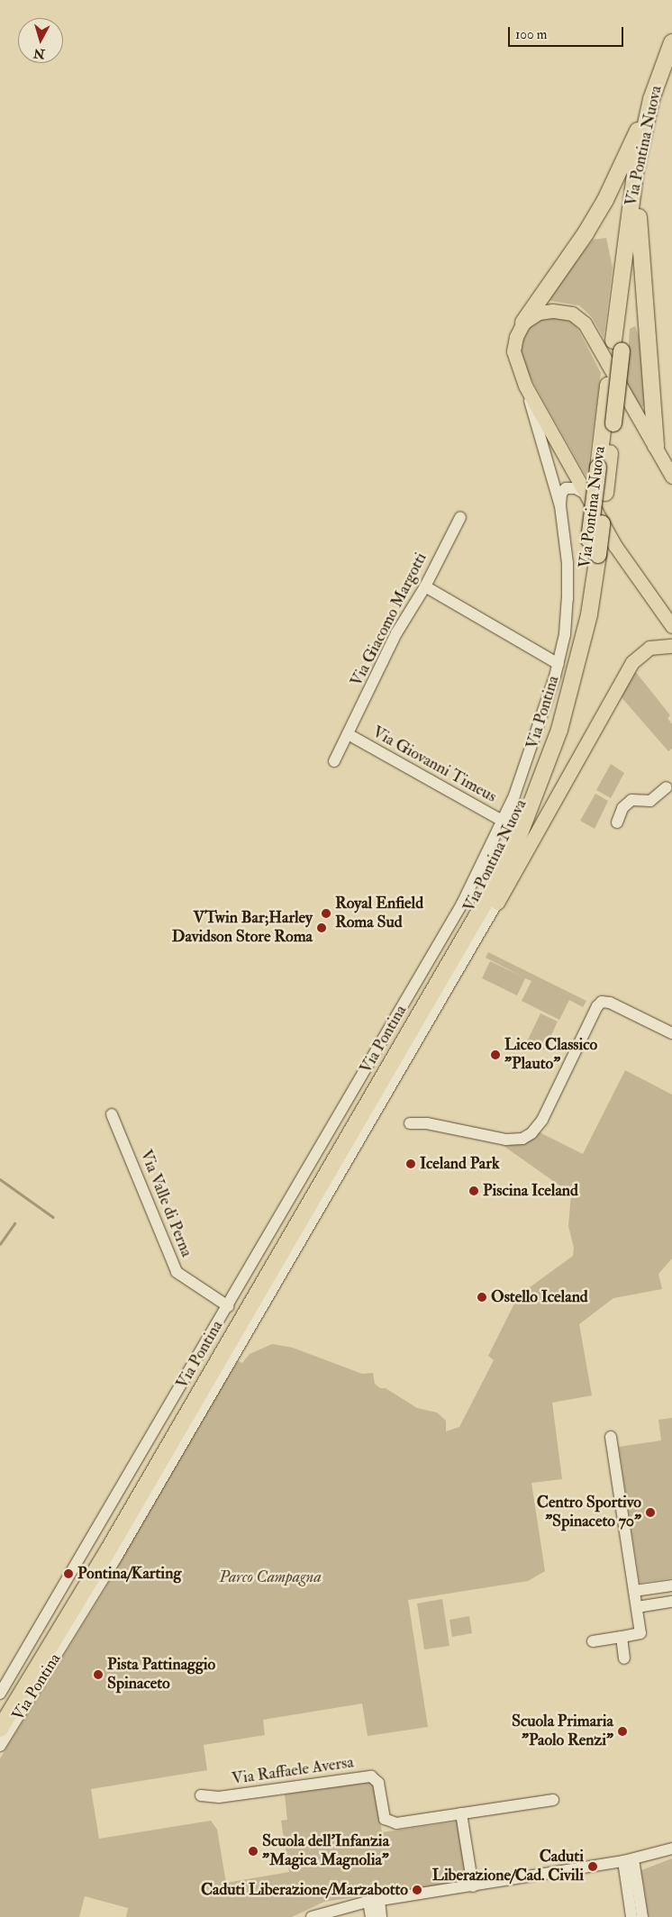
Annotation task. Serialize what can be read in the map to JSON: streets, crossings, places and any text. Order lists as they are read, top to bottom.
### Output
{
  "streets": {
    "highway": ["Via Pontina Nuova", "Via Pontina"],
    "street": [
      "Via Giacomo Margotti",
      "Via Giovanni Timeus",
      "Via Valle di Perna",
      "Via Raffaele Aversa"
    ]
  },
  "crossings": [
    ["Via Pontina Nuova", "Via Pontina"],
    ["Via Giacomo Margotti", "Via Giovanni Timeus"],
    ["Via Pontina", "Via Giovanni Timeus"],
    ["Via Pontina", "Via Valle di Perna"]
  ],
  "parks": ["Parco Campagna"],
  "places": [
    "Royal Enfield Roma Sud",
    "VTwin Bar;Harley Davidson Store Roma",
    "Liceo Classico \"Plauto\"",
    "Iceland Park",
    "Piscina Iceland",
    "Ostello Iceland",
    "Centro Sportivo \"Spinaceto 70\"",
    "Pontina/Karting",
    "Pista Pattinaggio Spinaceto",
    "Scuola Primaria \"Paolo Renzi\"",
    "Scuola dell'Infanzia \"Magica Magnolia\"",
    "Caduti Liberazione/Cad. Civili",
    "Caduti Liberazione/Marzabotto"
  ],
  "scale_bar": "100 m",
  "north": "bottom"
}
